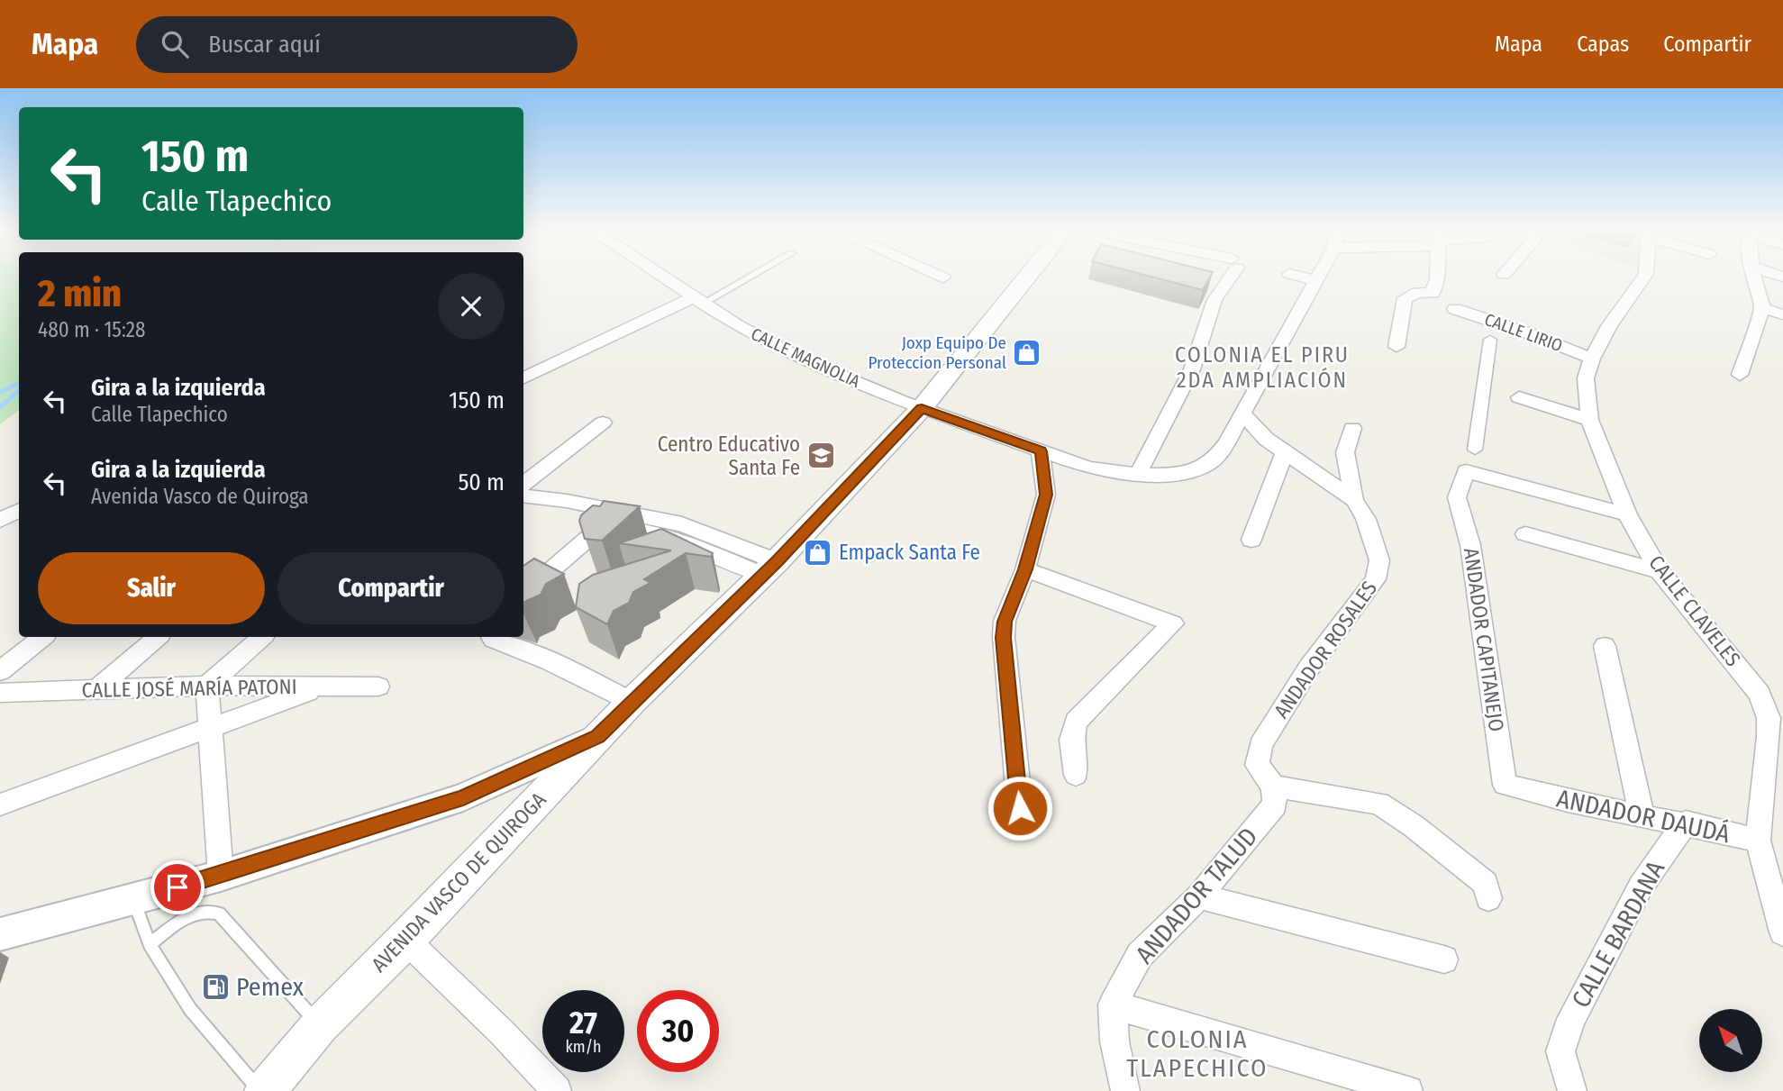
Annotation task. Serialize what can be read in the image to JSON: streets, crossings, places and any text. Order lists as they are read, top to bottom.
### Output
{
  "streets": {
    "main road": ["AVENIDA VASCO DE QUIROGA"],
    "street": [
      "CALLE LIRIO",
      "CALLE MAGNOLIA",
      "CALLE CLAVELES",
      "ANDADOR CAPITANEJO",
      "ANDADOR ROSALES",
      "CALLE JOSÉ MARÍA PATONI",
      "ANDADOR DAUDÁ",
      "ANDADOR TALUD",
      "CALLE BARDANA"
    ]
  },
  "crossings": [
    ["CALLE LIRIO", "CALLE CLAVELES"],
    ["CALLE MAGNOLIA", "ANDADOR ROSALES"],
    ["CALLE MAGNOLIA", "AVENIDA VASCO DE QUIROGA"],
    ["CALLE CLAVELES", "ANDADOR CAPITANEJO"],
    ["CALLE CLAVELES", "ANDADOR DAUDÁ"],
    ["ANDADOR CAPITANEJO", "ANDADOR DAUDÁ"],
    ["ANDADOR ROSALES", "ANDADOR TALUD"],
    ["ANDADOR DAUDÁ", "CALLE BARDANA"]
  ],
  "districts": ["COLONIA EL PIRU 2DA AMPLIACIÓN", "COLONIA TLAPECHICO"],
  "places": {
    "shop": ["Joxp Equipo De Proteccion Personal", "Empack Santa Fe"],
    "school or university": ["Centro Educativo Santa Fe"],
    "fuel station": ["Pemex"]
  },
  "north": "top left",
  "page": {
    "header": "Mapa",
    "search": "Buscar aquí",
    "nav": ["Mapa", "Capas", "Compartir"],
    "turn": ["150 m", "Calle Tlapechico"],
    "heading": ["2 min", "480 m · 15:28"],
    "list": [
      {
        "name": "Gira a la izquierda",
        "note": "Calle Tlapechico",
        "value": "150 m"
      },
      {
        "name": "Gira a la izquierda",
        "note": "Avenida Vasco de Quiroga",
        "value": "50 m"
      }
    ],
    "buttons": ["Salir", "Compartir"],
    "speed": "27 km/h",
    "limit": "30"
  }
}
